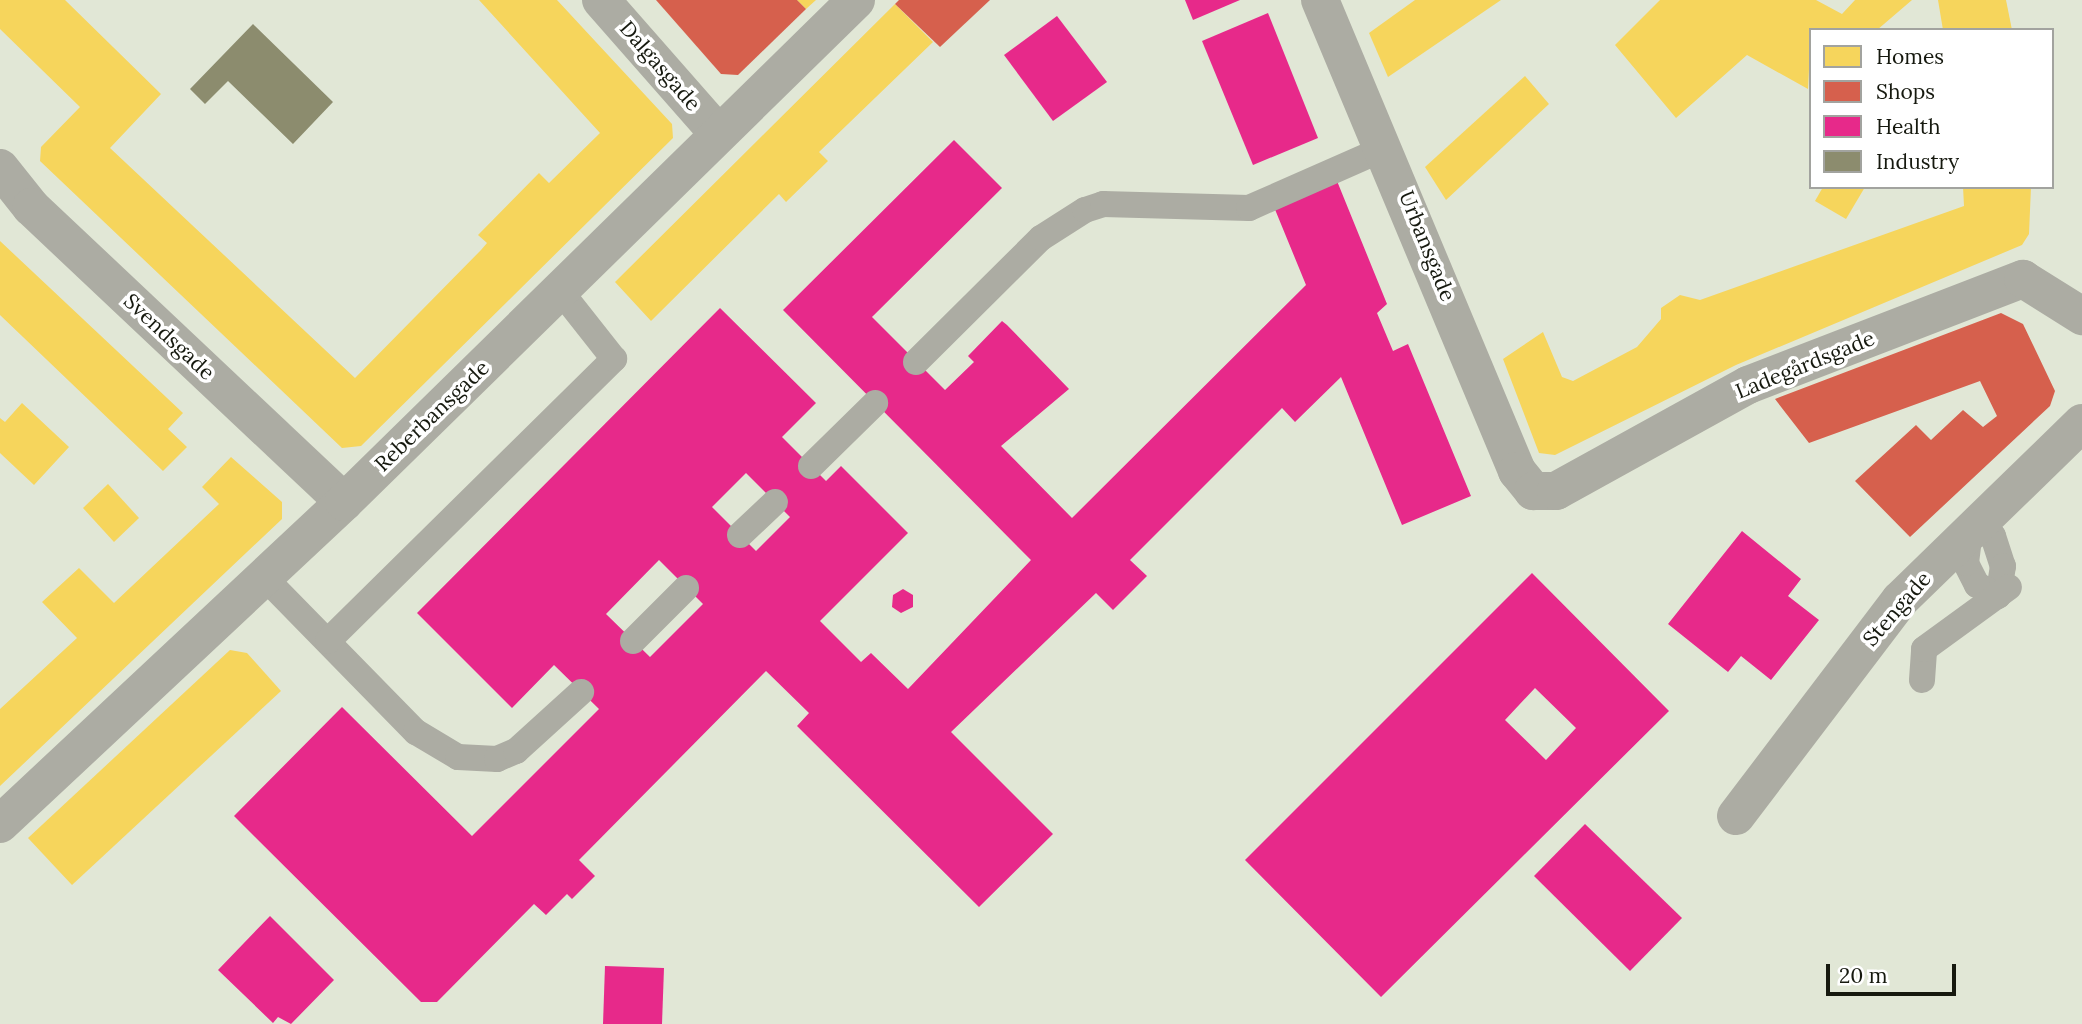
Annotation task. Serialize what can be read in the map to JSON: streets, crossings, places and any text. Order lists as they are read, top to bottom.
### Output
{
  "streets": {
    "street": [
      "Dalgasgade",
      "Urbansgade",
      "Svendsgade",
      "Ladegårdsgade",
      "Reberbansgade",
      "Stengade"
    ]
  },
  "crossings": [
    ["Dalgasgade", "Reberbansgade"],
    ["Urbansgade", "Ladegårdsgade"],
    ["Svendsgade", "Reberbansgade"]
  ],
  "legend": [
    "Homes",
    "Shops",
    "Health",
    "Industry"
  ],
  "scale_bar": "20 m"
}
